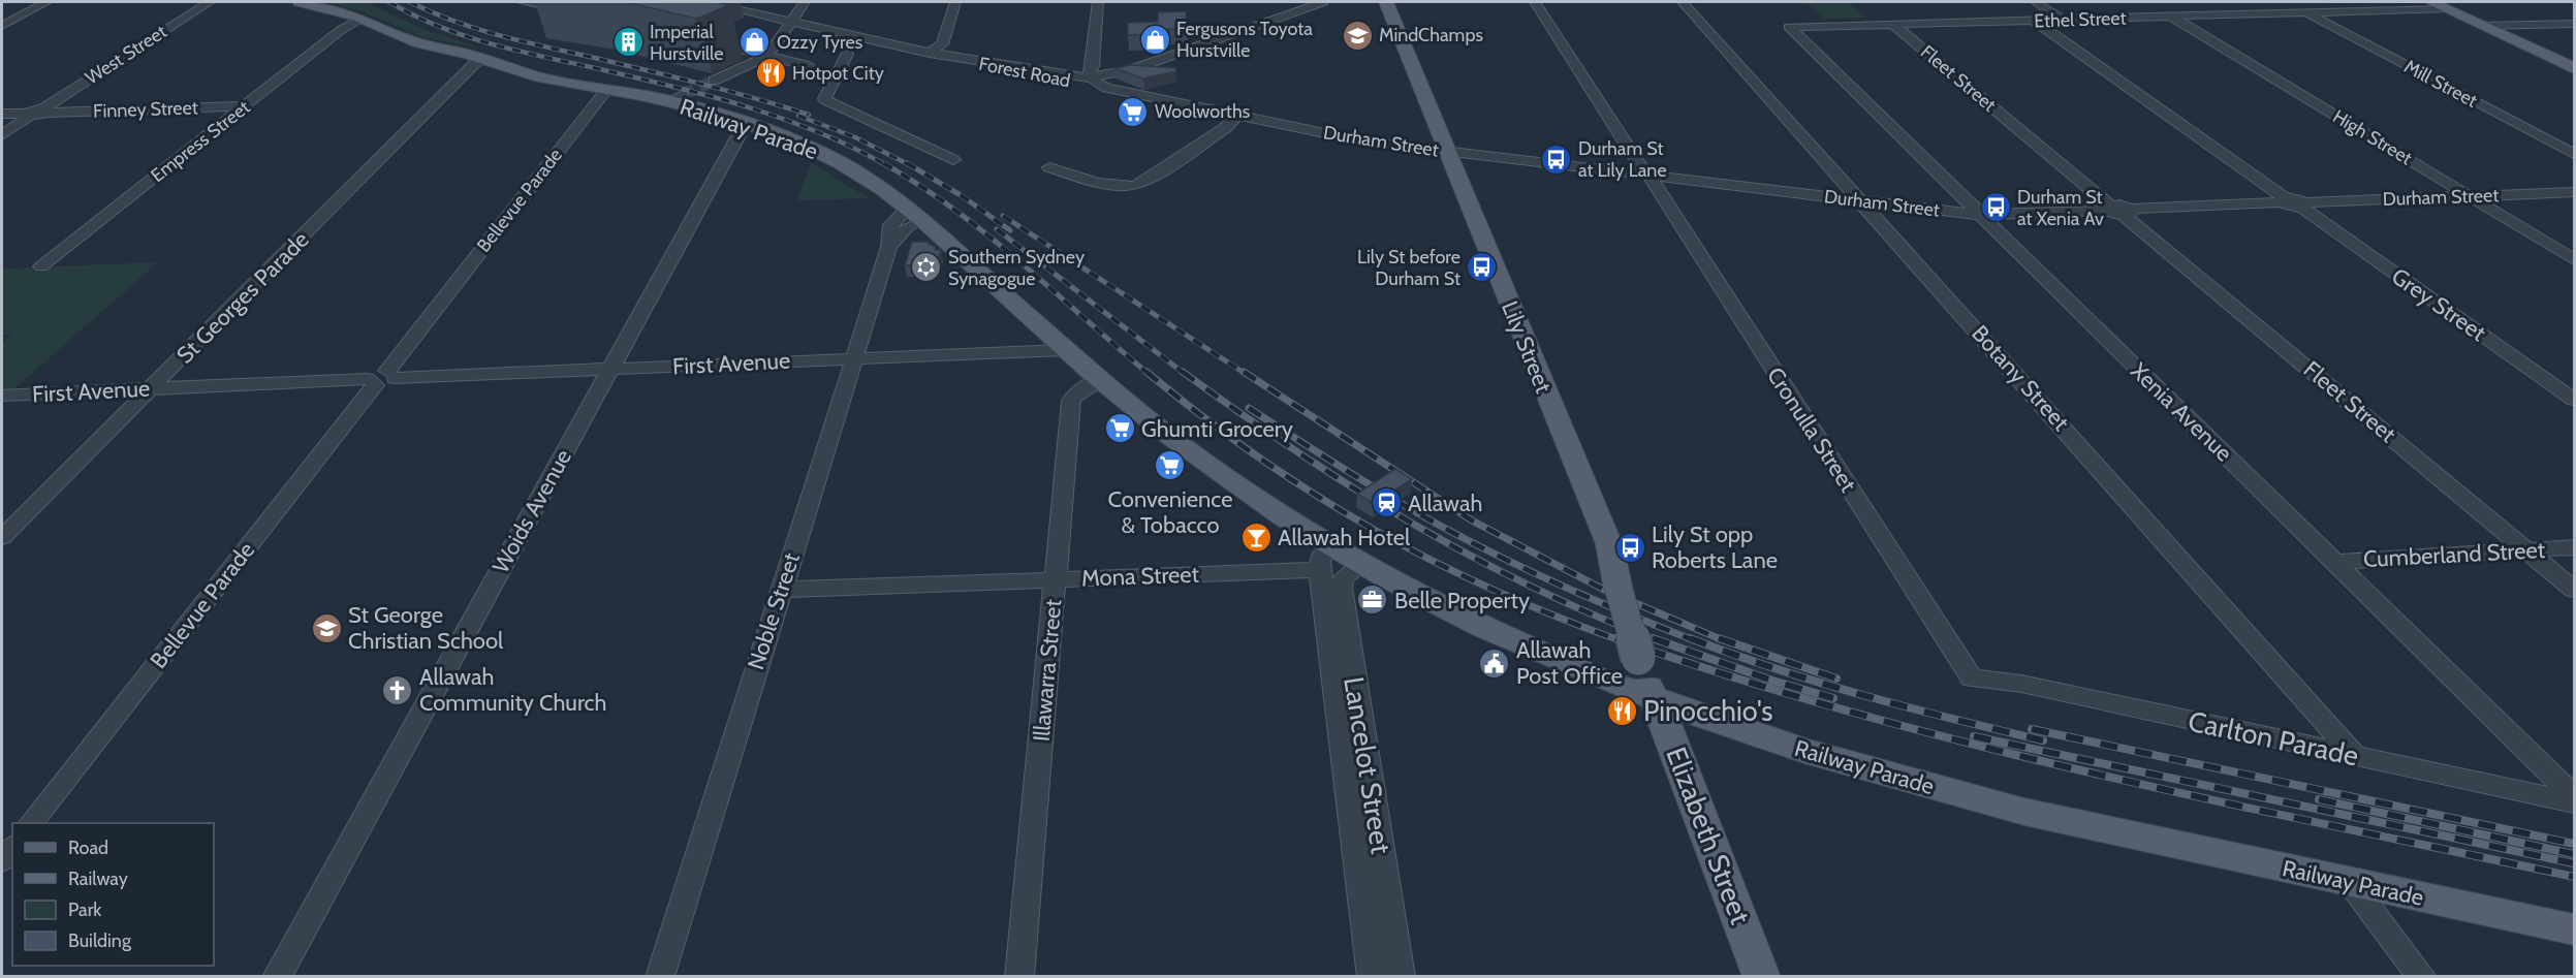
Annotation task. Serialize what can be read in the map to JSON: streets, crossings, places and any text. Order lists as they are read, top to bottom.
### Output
{
  "streets": {
    "main road": ["Railway Parade", "Lily Street", "Elizabeth Street"],
    "street": [
      "Ethel Street",
      "West Street",
      "Forest Road",
      "Fleet Street",
      "Mill Street",
      "Finney Street",
      "High Street",
      "Empress Street",
      "Durham Street",
      "Bellevue Parade",
      "St Georges Parade",
      "Grey Street",
      "First Avenue",
      "Botany Street",
      "Xenia Avenue",
      "Cronulla Street",
      "Woids Avenue",
      "Cumberland Street",
      "Mona Street",
      "Noble Street",
      "Illawarra Street",
      "Carlton Parade",
      "Lancelot Street"
    ]
  },
  "crossings": [
    ["Ethel Street", "Fleet Street"],
    ["Ethel Street", "Mill Street"],
    ["Ethel Street", "High Street"],
    ["Ethel Street", "Xenia Avenue"],
    ["West Street", "Finney Street"],
    ["Forest Road", "Durham Street"],
    ["Fleet Street", "Durham Street"],
    ["Fleet Street", "Cumberland Street"],
    ["Finney Street", "Empress Street"],
    ["Railway Parade", "Empress Street"],
    ["Railway Parade", "Bellevue Parade"],
    ["Railway Parade", "St Georges Parade"],
    ["Railway Parade", "Lily Street"],
    ["Railway Parade", "First Avenue"],
    ["Railway Parade", "Woids Avenue"],
    ["Railway Parade", "Mona Street"],
    ["Railway Parade", "Noble Street"],
    ["Railway Parade", "Illawarra Street"],
    ["Railway Parade", "Lancelot Street"],
    ["Railway Parade", "Elizabeth Street"],
    ["High Street", "Durham Street"],
    ["Durham Street", "Grey Street"],
    ["Durham Street", "Lily Street"],
    ["Durham Street", "Botany Street"],
    ["Durham Street", "Xenia Avenue"],
    ["Durham Street", "Cronulla Street"],
    ["Bellevue Parade", "First Avenue"],
    ["St Georges Parade", "First Avenue"],
    ["Lily Street", "Elizabeth Street"],
    ["First Avenue", "Woids Avenue"],
    ["First Avenue", "Noble Street"],
    ["Botany Street", "Carlton Parade"],
    ["Xenia Avenue", "Cumberland Street"],
    ["Cronulla Street", "Carlton Parade"],
    ["Mona Street", "Noble Street"],
    ["Mona Street", "Illawarra Street"],
    ["Mona Street", "Lancelot Street"]
  ],
  "places": {
    "school or university": ["MindChamps", "St George Christian School"],
    "shop": ["Fergusons Toyota Hurstville", "Ozzy Tyres"],
    "building": ["Imperial Hurstville"],
    "restaurant": ["Hotpot City", "Pinocchio's"],
    "supermarket": ["Woolworths", "Ghumti Grocery", "Convenience & Tobacco"],
    "bus stop": [
      "Durham St at Lily Lane",
      "Durham St at Xenia Av",
      "Lily St before Durham St",
      "Lily St opp Roberts Lane"
    ],
    "synagogue": ["Southern Sydney Synagogue"],
    "station": ["Allawah"],
    "bar": ["Allawah Hotel"],
    "office": ["Belle Property"],
    "public building": ["Allawah Post Office"],
    "church": ["Allawah Community Church"]
  },
  "legend": [
    "Road",
    "Railway",
    "Park",
    "Building"
  ]
}
